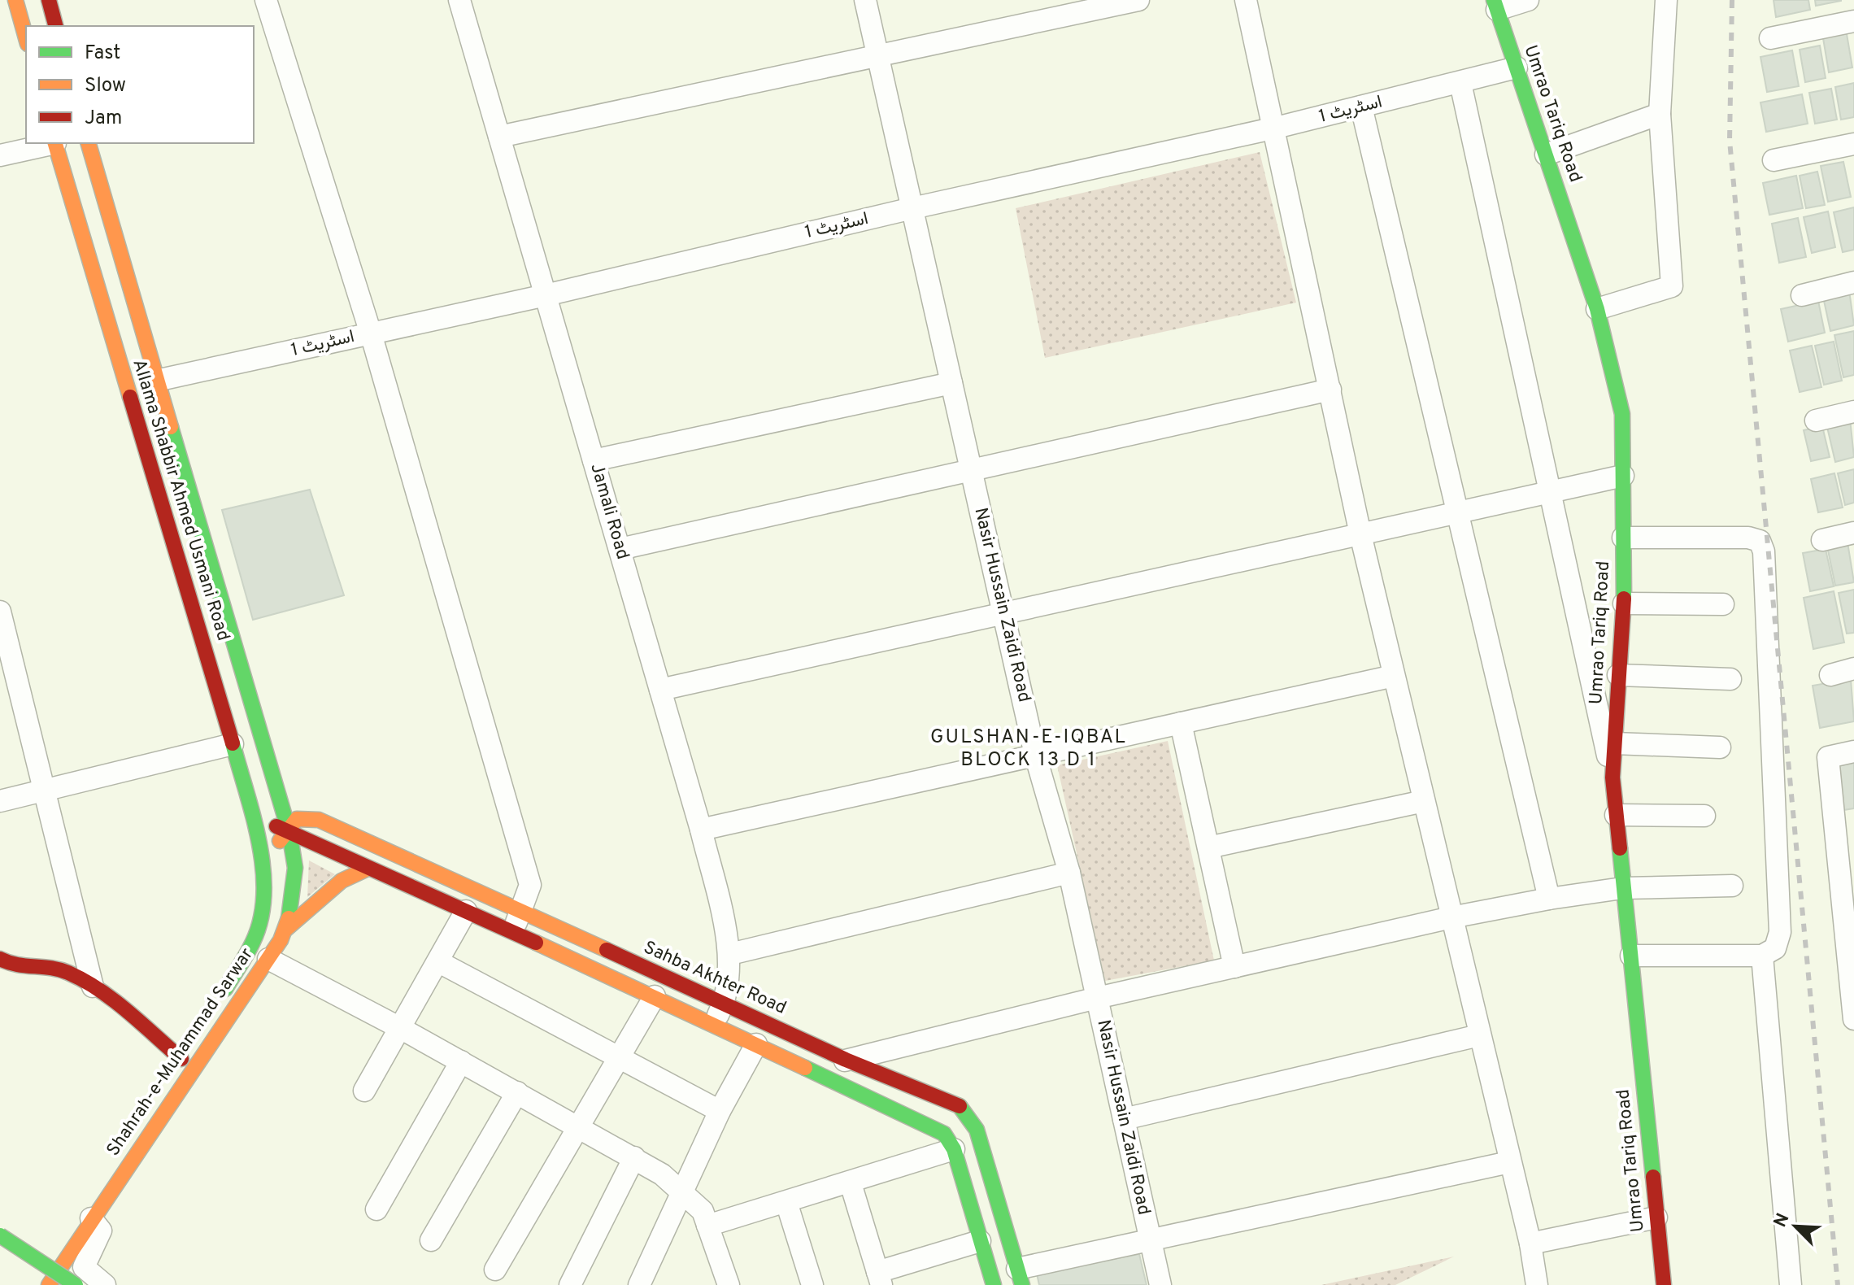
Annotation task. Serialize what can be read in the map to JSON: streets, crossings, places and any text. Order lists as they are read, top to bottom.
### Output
{
  "streets": {
    "main road": [
      "Umrao Tariq Road",
      "Allama Shabbir Ahmed Usmani Road",
      "Sahba Akhter Road",
      "Shahrah-e-Muhammad Sarwar"
    ],
    "street": ["اسٹریٹ 1", "Jamali Road", "Nasir Hussain Zaidi Road"]
  },
  "crossings": [
    ["اسٹریٹ 1", "Umrao Tariq Road"],
    ["اسٹریٹ 1", "Allama Shabbir Ahmed Usmani Road"],
    ["اسٹریٹ 1", "Jamali Road"],
    ["اسٹریٹ 1", "Nasir Hussain Zaidi Road"],
    ["Allama Shabbir Ahmed Usmani Road", "Sahba Akhter Road"],
    ["Allama Shabbir Ahmed Usmani Road", "Shahrah-e-Muhammad Sarwar"],
    ["Jamali Road", "Sahba Akhter Road"],
    ["Sahba Akhter Road", "Shahrah-e-Muhammad Sarwar"]
  ],
  "districts": ["GULSHAN-E-IQBAL BLOCK 13 D 1"],
  "legend": ["Fast", "Slow", "Jam"],
  "north": "top left"
}
